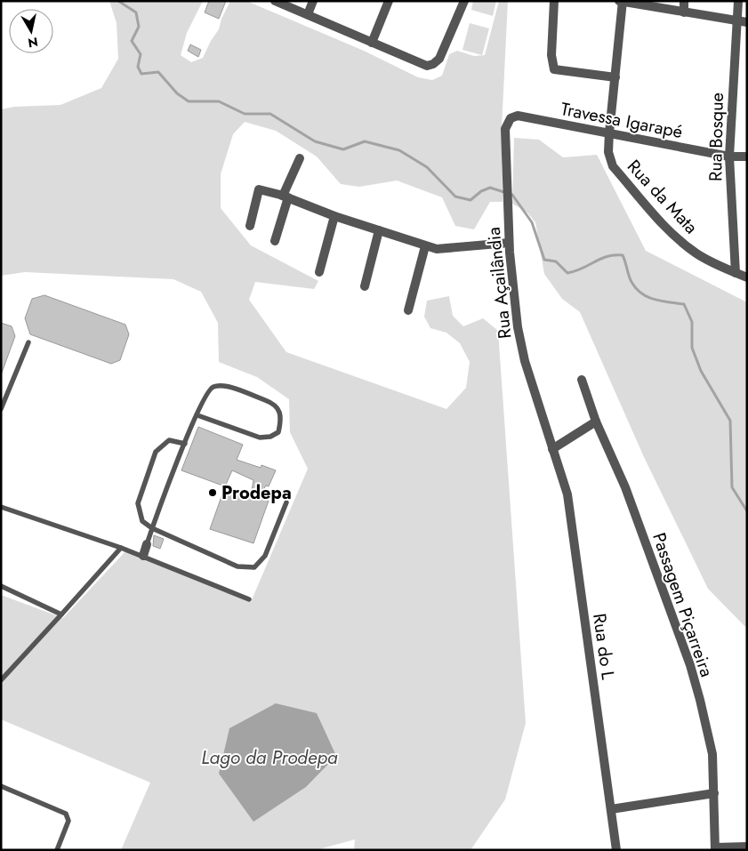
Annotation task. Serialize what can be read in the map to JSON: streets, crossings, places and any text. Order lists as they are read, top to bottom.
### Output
{
  "streets": {
    "street": [
      "Travessa Igarapé",
      "Rua Bosque",
      "Rua da Mata",
      "Rua Açailândia",
      "Passagem Piçarreira",
      "Rua do L"
    ]
  },
  "crossings": [
    ["Travessa Igarapé", "Rua Bosque"],
    ["Travessa Igarapé", "Rua da Mata"],
    ["Travessa Igarapé", "Rua Açailândia"],
    ["Rua Bosque", "Rua da Mata"],
    ["Rua Açailândia", "Rua do L"]
  ],
  "water": ["Lago da Prodepa"],
  "places": ["Prodepa"],
  "north": "bottom"
}
